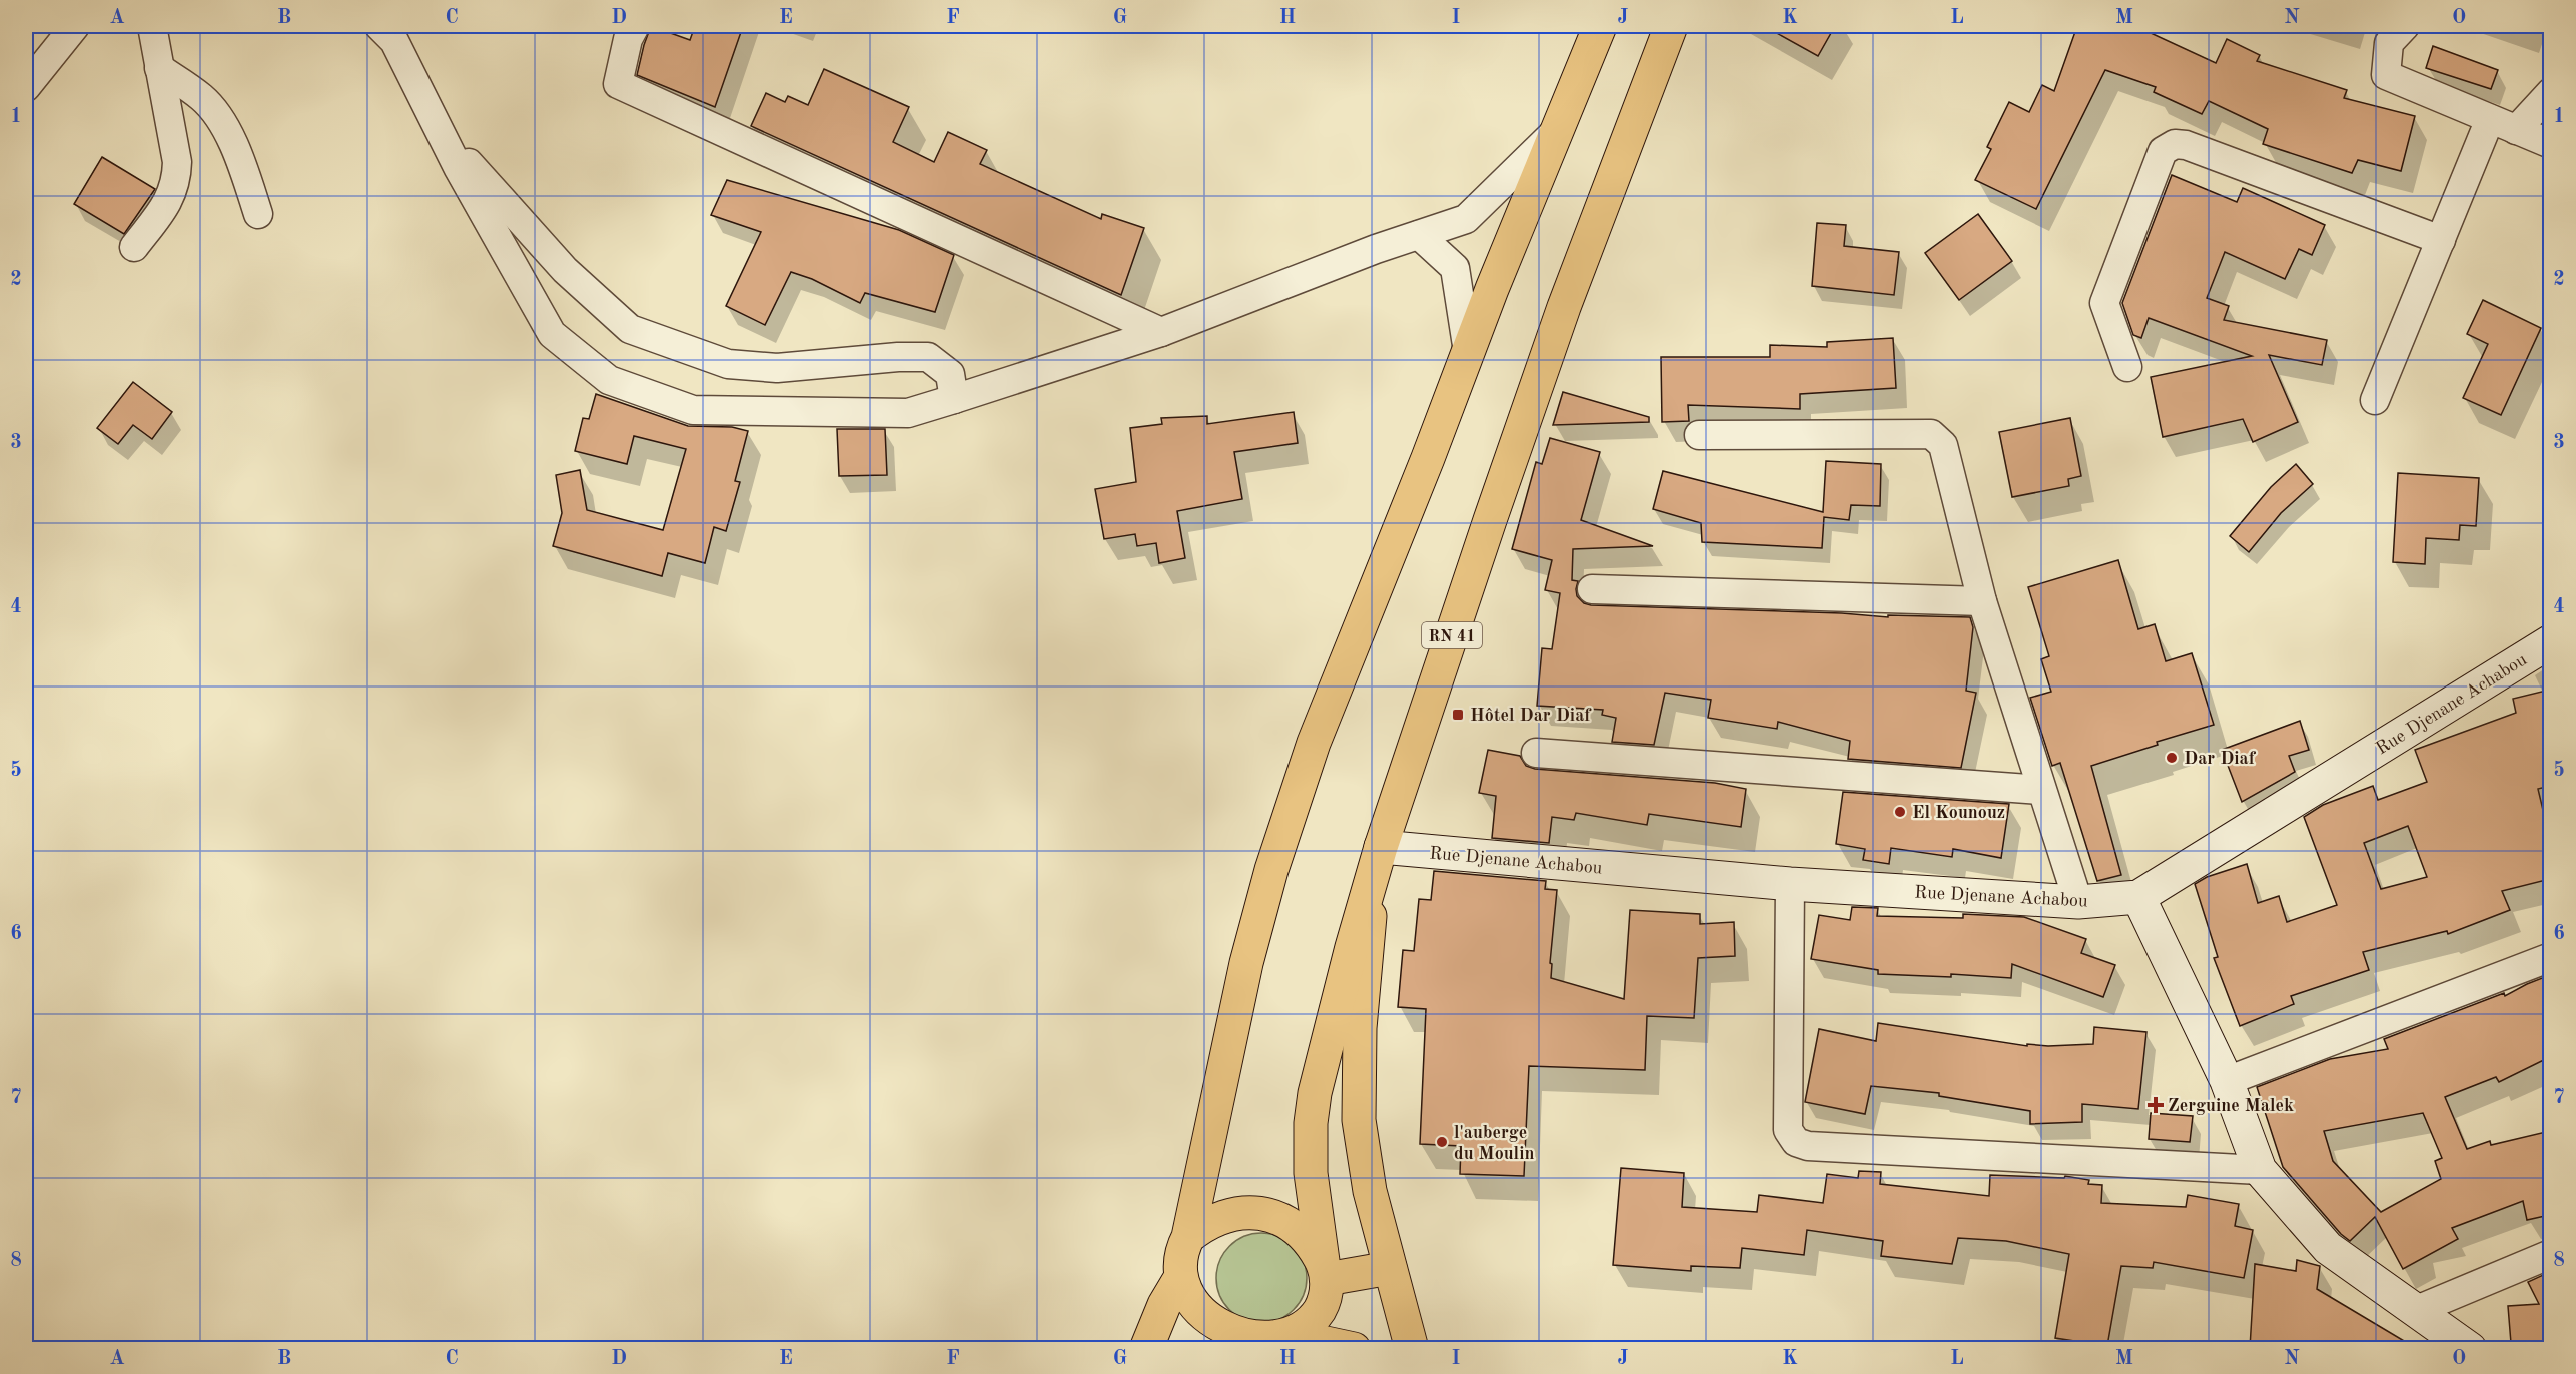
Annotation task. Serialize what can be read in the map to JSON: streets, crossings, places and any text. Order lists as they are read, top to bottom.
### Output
{
  "streets": {
    "main road": ["RN 41", "Rue Djenane Achabou"]
  },
  "crossings": [
    ["RN 41", "Rue Djenane Achabou"]
  ],
  "places": {
    "transit": ["Hôtel Dar Diaf"],
    "other": ["Dar Diaf", "El Kounouz", "l'auberge du Moulin"],
    "health": ["Zerguine Malek"]
  },
  "grid": {
    "columns": [
      "A",
      "B",
      "C",
      "D",
      "E",
      "F",
      "G",
      "H",
      "I",
      "J",
      "K",
      "L",
      "M",
      "N",
      "O"
    ],
    "rows": [
      "1",
      "2",
      "3",
      "4",
      "5",
      "6",
      "7",
      "8"
    ]
  }
}
